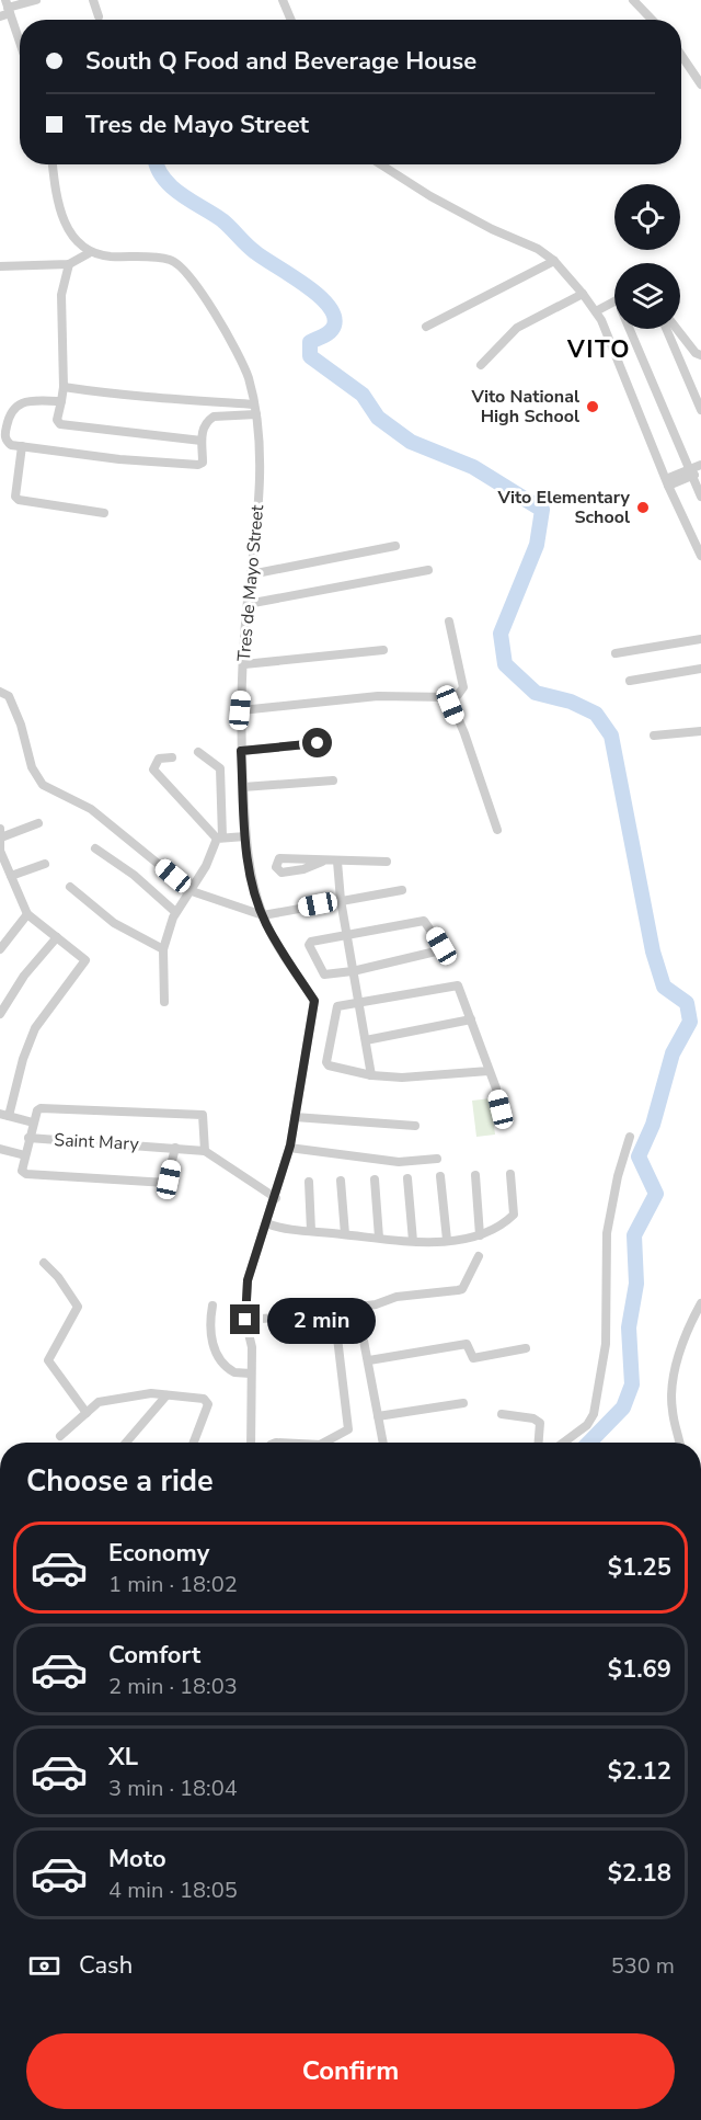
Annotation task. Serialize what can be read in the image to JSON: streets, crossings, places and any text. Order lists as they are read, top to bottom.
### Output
{
  "streets": {
    "street": ["Tres de Mayo Street", "Saint Mary"]
  },
  "crossings": [
    ["Tres de Mayo Street", "Saint Mary"]
  ],
  "districts": ["VITO"],
  "places": ["Vito National High School", "Vito Elementary School"],
  "page": {
    "banner": ["South Q Food and Beverage House", "Tres de Mayo Street"],
    "bubble": "2 min",
    "heading": "Choose a ride",
    "list": [
      {
        "name": "Economy",
        "note": "1 min · 18:02",
        "value": "$1.25"
      },
      {
        "name": "Comfort",
        "note": "2 min · 18:03",
        "value": "$1.69"
      },
      {
        "name": "XL",
        "note": "3 min · 18:04",
        "value": "$2.12"
      },
      {
        "name": "Moto",
        "note": "4 min · 18:05",
        "value": "$2.18"
      }
    ],
    "pay": ["Cash", "530 m"],
    "buttons": "Confirm"
  }
}
